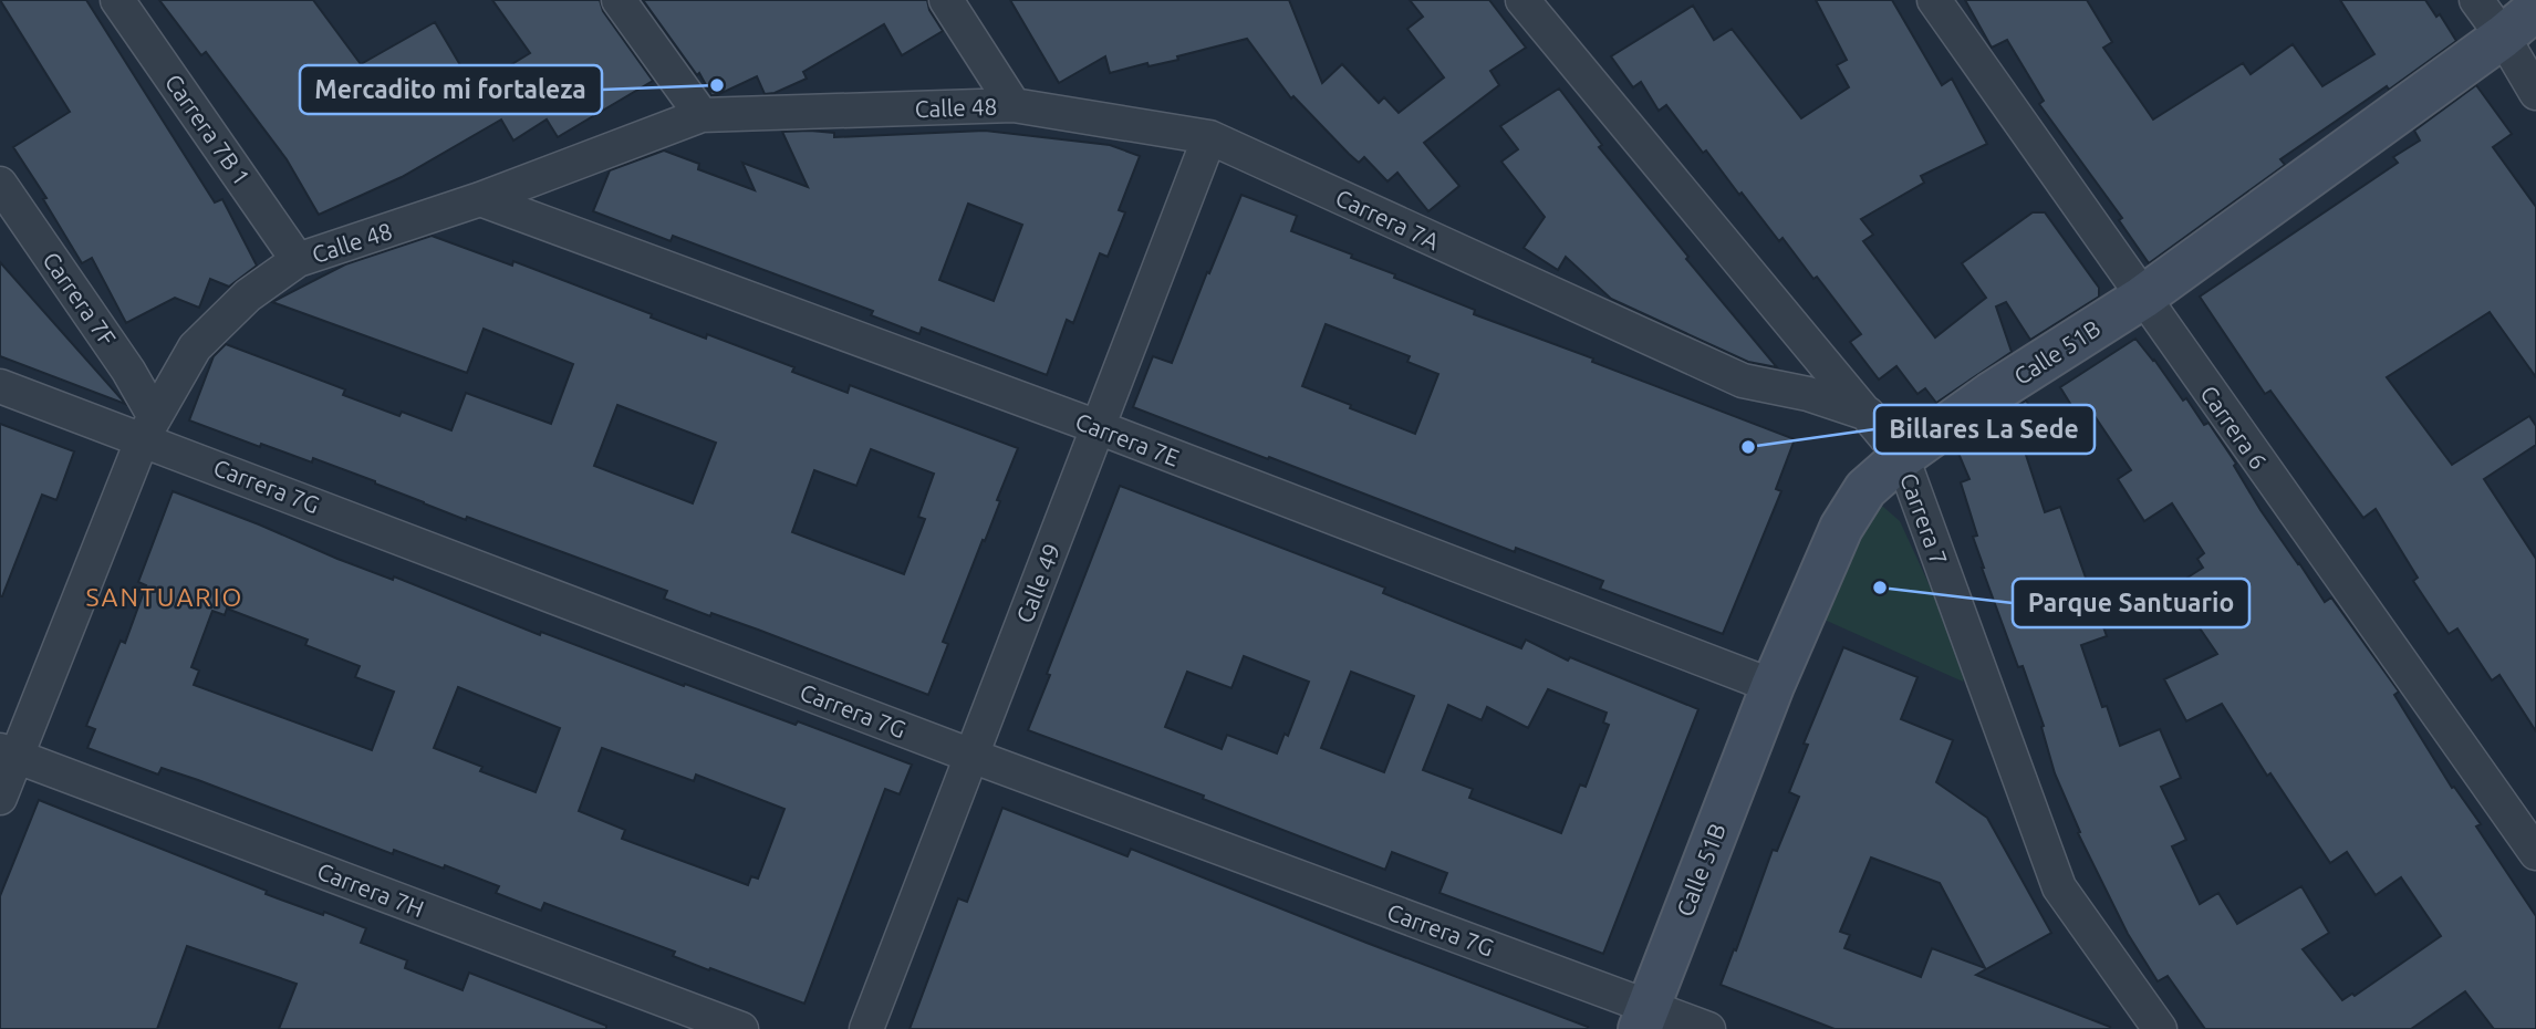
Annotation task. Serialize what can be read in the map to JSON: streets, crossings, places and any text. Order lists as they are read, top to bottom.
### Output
{
  "streets": {
    "street": [
      "Calle 48",
      "Carrera 7B 1",
      "Carrera 7A",
      "Carrera 7F",
      "Calle 51B",
      "Carrera 6",
      "Carrera 7E",
      "Carrera 7G",
      "Carrera 7",
      "Calle 49",
      "Carrera 7H"
    ]
  },
  "crossings": [
    ["Calle 48", "Carrera 7B 1"],
    ["Calle 48", "Carrera 7A"],
    ["Calle 48", "Carrera 7F"],
    ["Calle 48", "Carrera 7E"],
    ["Calle 48", "Carrera 7G"],
    ["Calle 48", "Carrera 7H"],
    ["Carrera 7A", "Carrera 7"],
    ["Carrera 7A", "Calle 49"],
    ["Carrera 7F", "Carrera 7G"],
    ["Calle 51B", "Carrera 6"],
    ["Calle 51B", "Carrera 7E"],
    ["Calle 51B", "Carrera 7G"],
    ["Calle 51B", "Carrera 7"],
    ["Carrera 7E", "Calle 49"],
    ["Carrera 7G", "Calle 49"]
  ],
  "districts": ["SANTUARIO"],
  "places": ["Mercadito mi fortaleza", "Billares La Sede", "Parque Santuario"]
}
